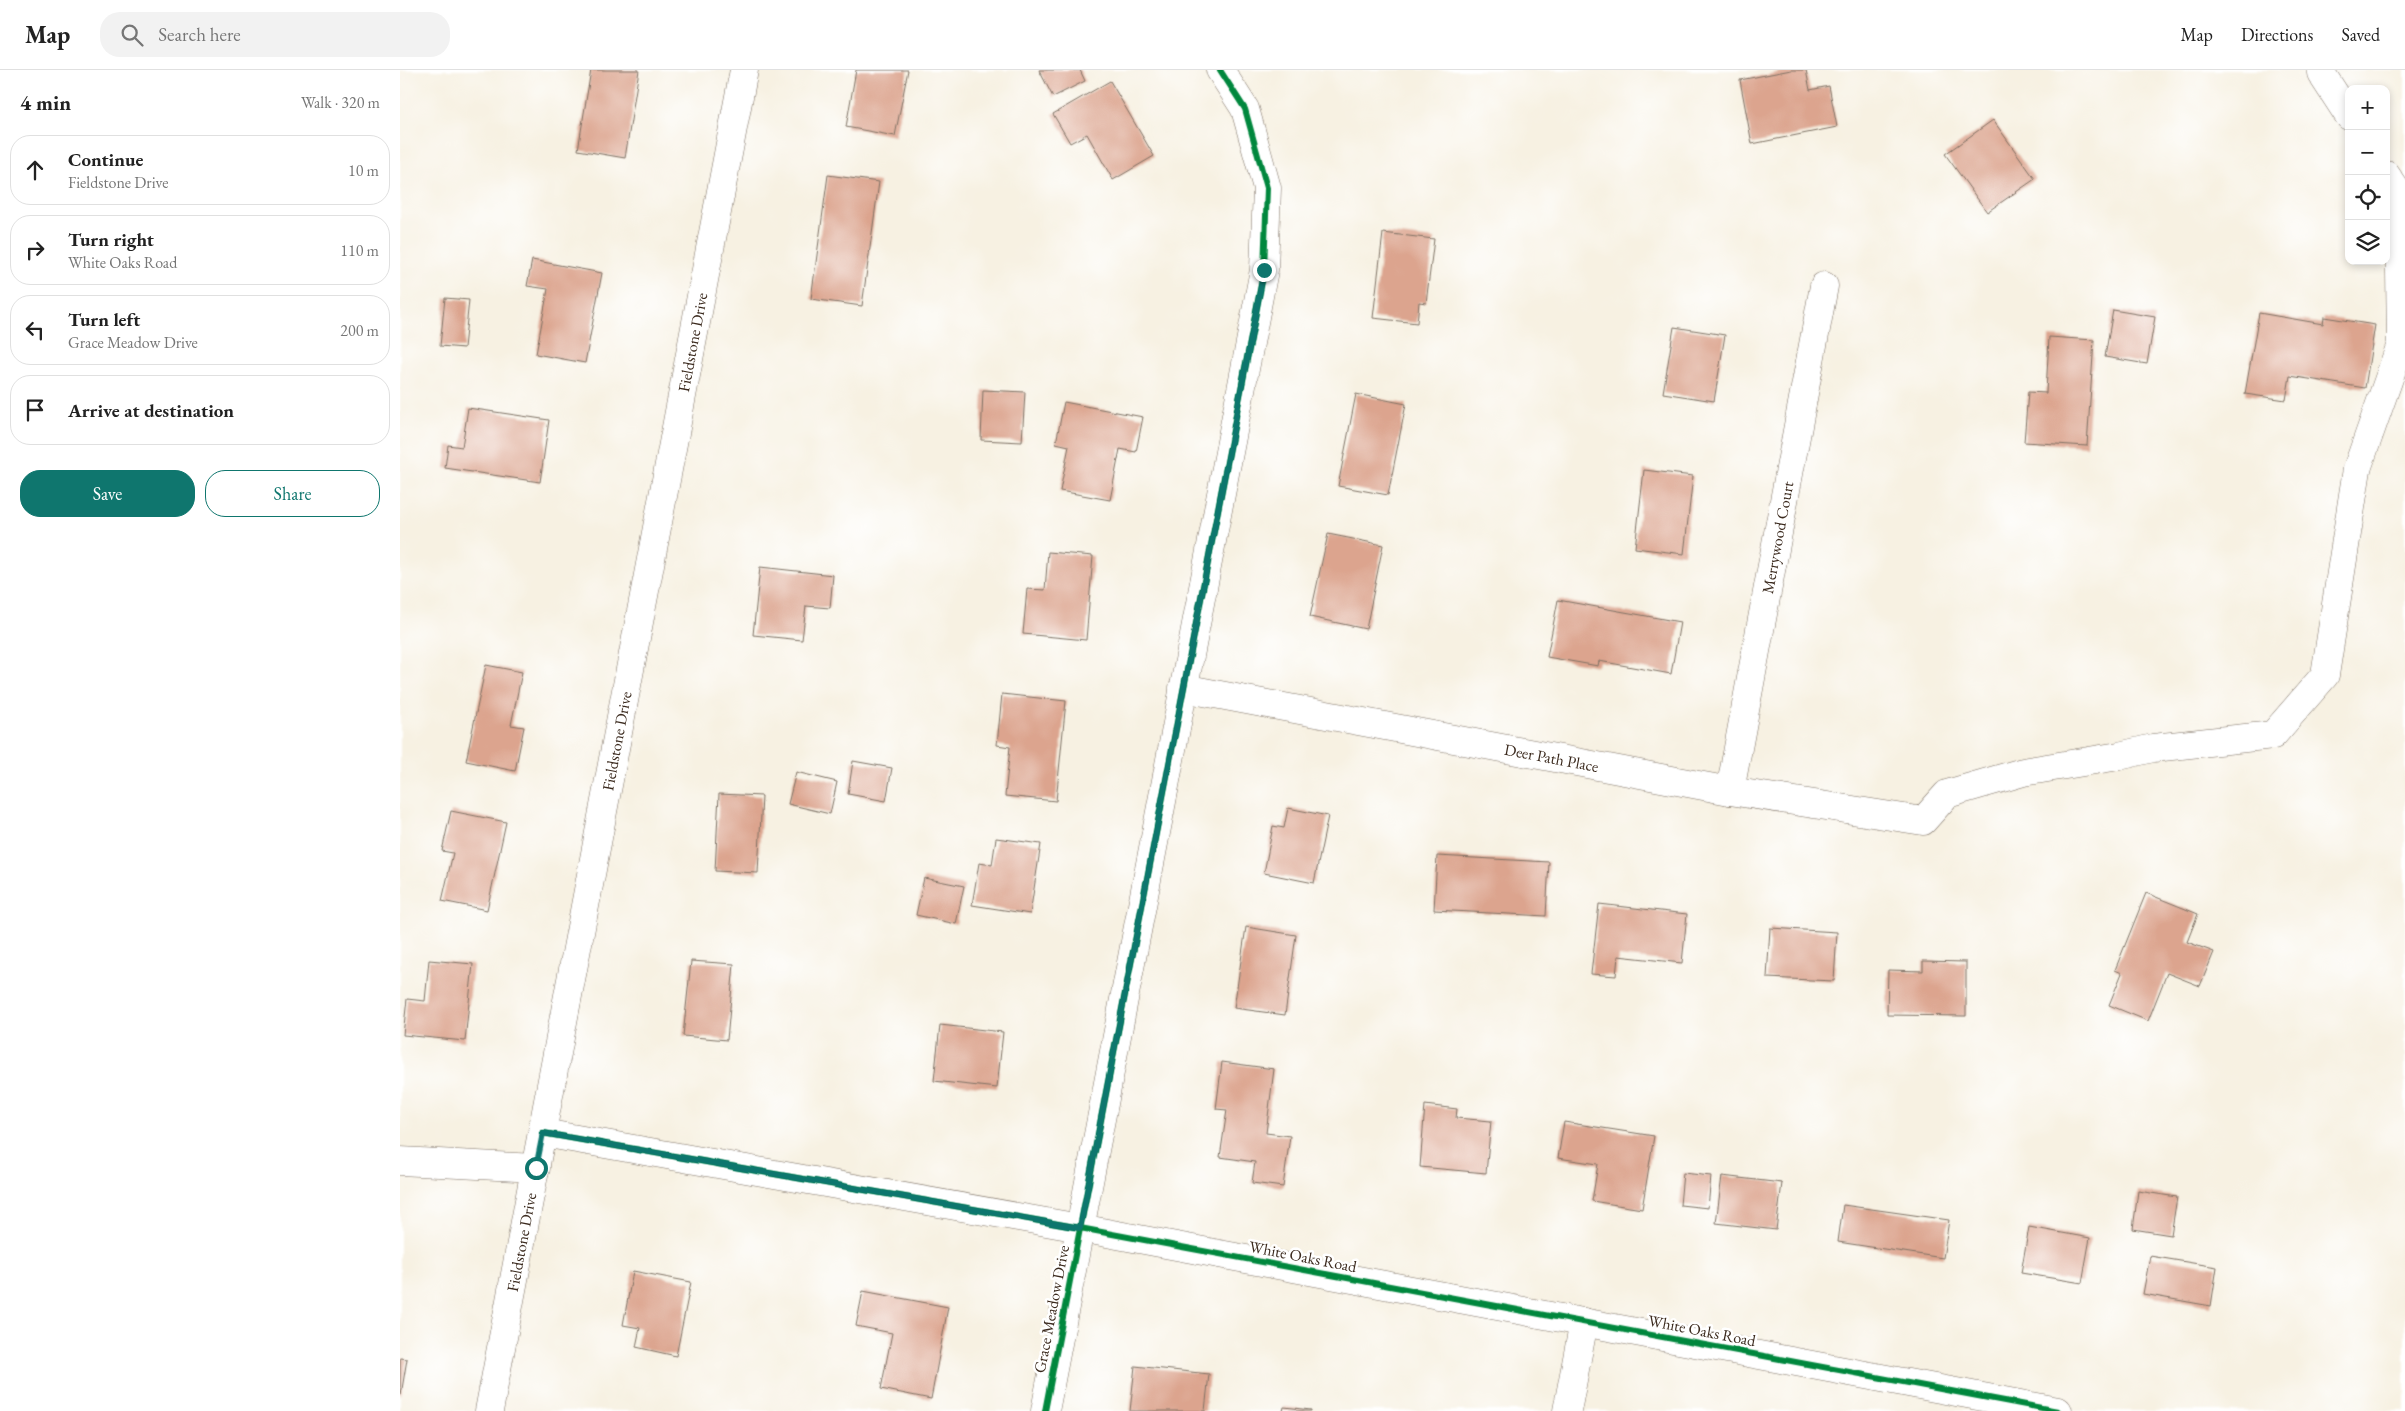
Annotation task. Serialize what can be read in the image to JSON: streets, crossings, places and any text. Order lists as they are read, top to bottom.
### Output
{
  "streets": {
    "street": [
      "Fieldstone Drive",
      "Merrywood Court",
      "Deer Path Place",
      "White Oaks Road",
      "Grace Meadow Drive"
    ]
  },
  "crossings": [
    ["Fieldstone Drive", "White Oaks Road"],
    ["Merrywood Court", "Deer Path Place"],
    ["Deer Path Place", "Grace Meadow Drive"],
    ["White Oaks Road", "Grace Meadow Drive"]
  ],
  "page": {
    "header": "Map",
    "search": "Search here",
    "nav": ["Map", "Directions", "Saved"],
    "heading": ["4 min", "Walk · 320 m"],
    "map_buttons": ["+", "−"],
    "list": [
      ["Continue", "Fieldstone Drive", "10 m"],
      ["Turn right", "White Oaks Road", "110 m"],
      ["Turn left", "Grace Meadow Drive", "200 m"],
      "Arrive at destination"
    ],
    "buttons": ["Save", "Share"]
  }
}
